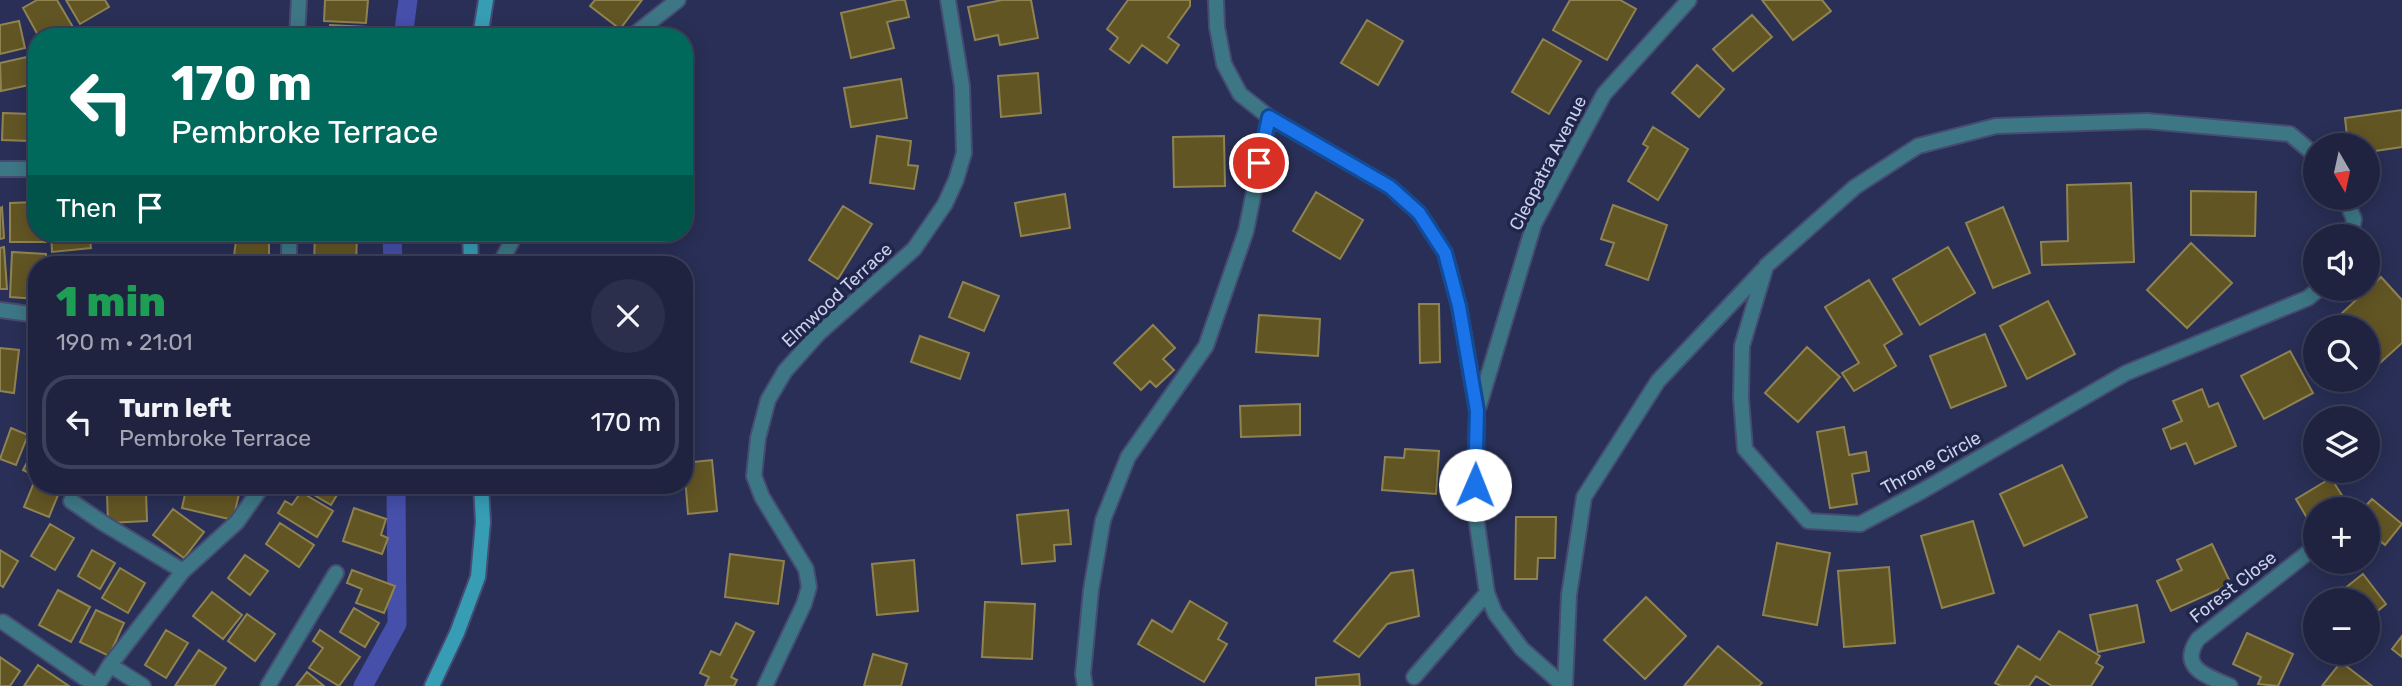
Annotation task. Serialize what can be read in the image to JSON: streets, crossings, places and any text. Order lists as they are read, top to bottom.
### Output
{
  "streets": {
    "street": [
      "Cleopatra Avenue",
      "Elmwood Terrace",
      "Throne Circle",
      "Forest Close"
    ]
  },
  "north": "bottom",
  "page": {
    "turn": ["170 m", "Pembroke Terrace"],
    "map_buttons": ["+", "−"],
    "then": "Then",
    "heading": ["1 min", "190 m · 21:01"],
    "list": [
      {
        "name": "Turn left",
        "note": "Pembroke Terrace",
        "value": "170 m"
      }
    ]
  }
}
